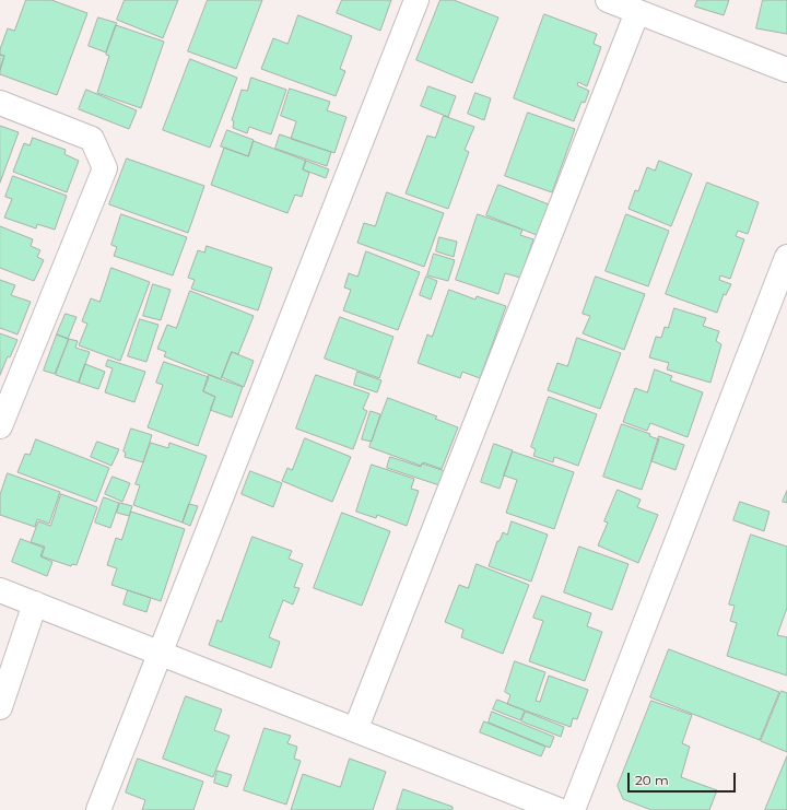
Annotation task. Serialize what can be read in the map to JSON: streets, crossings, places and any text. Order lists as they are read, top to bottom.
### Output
{
  "scale_bar": "20 m"
}
